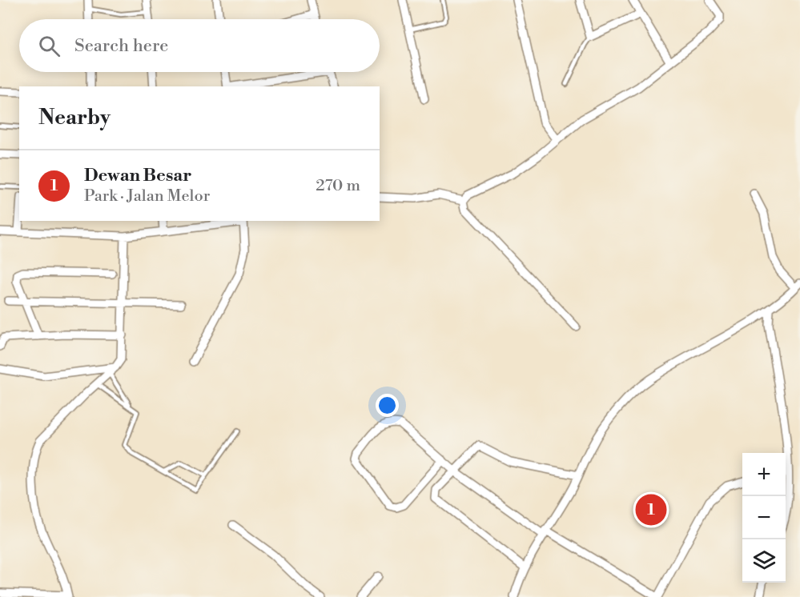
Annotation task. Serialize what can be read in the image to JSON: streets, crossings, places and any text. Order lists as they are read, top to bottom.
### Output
{
  "page": {
    "search": "Search here",
    "heading": "Nearby",
    "list": [
      {
        "mark": "1",
        "name": "Dewan Besar",
        "note": "Park · Jalan Melor",
        "value": "270 m"
      }
    ],
    "map_buttons": ["+", "−"],
    "pins": "1"
  }
}
